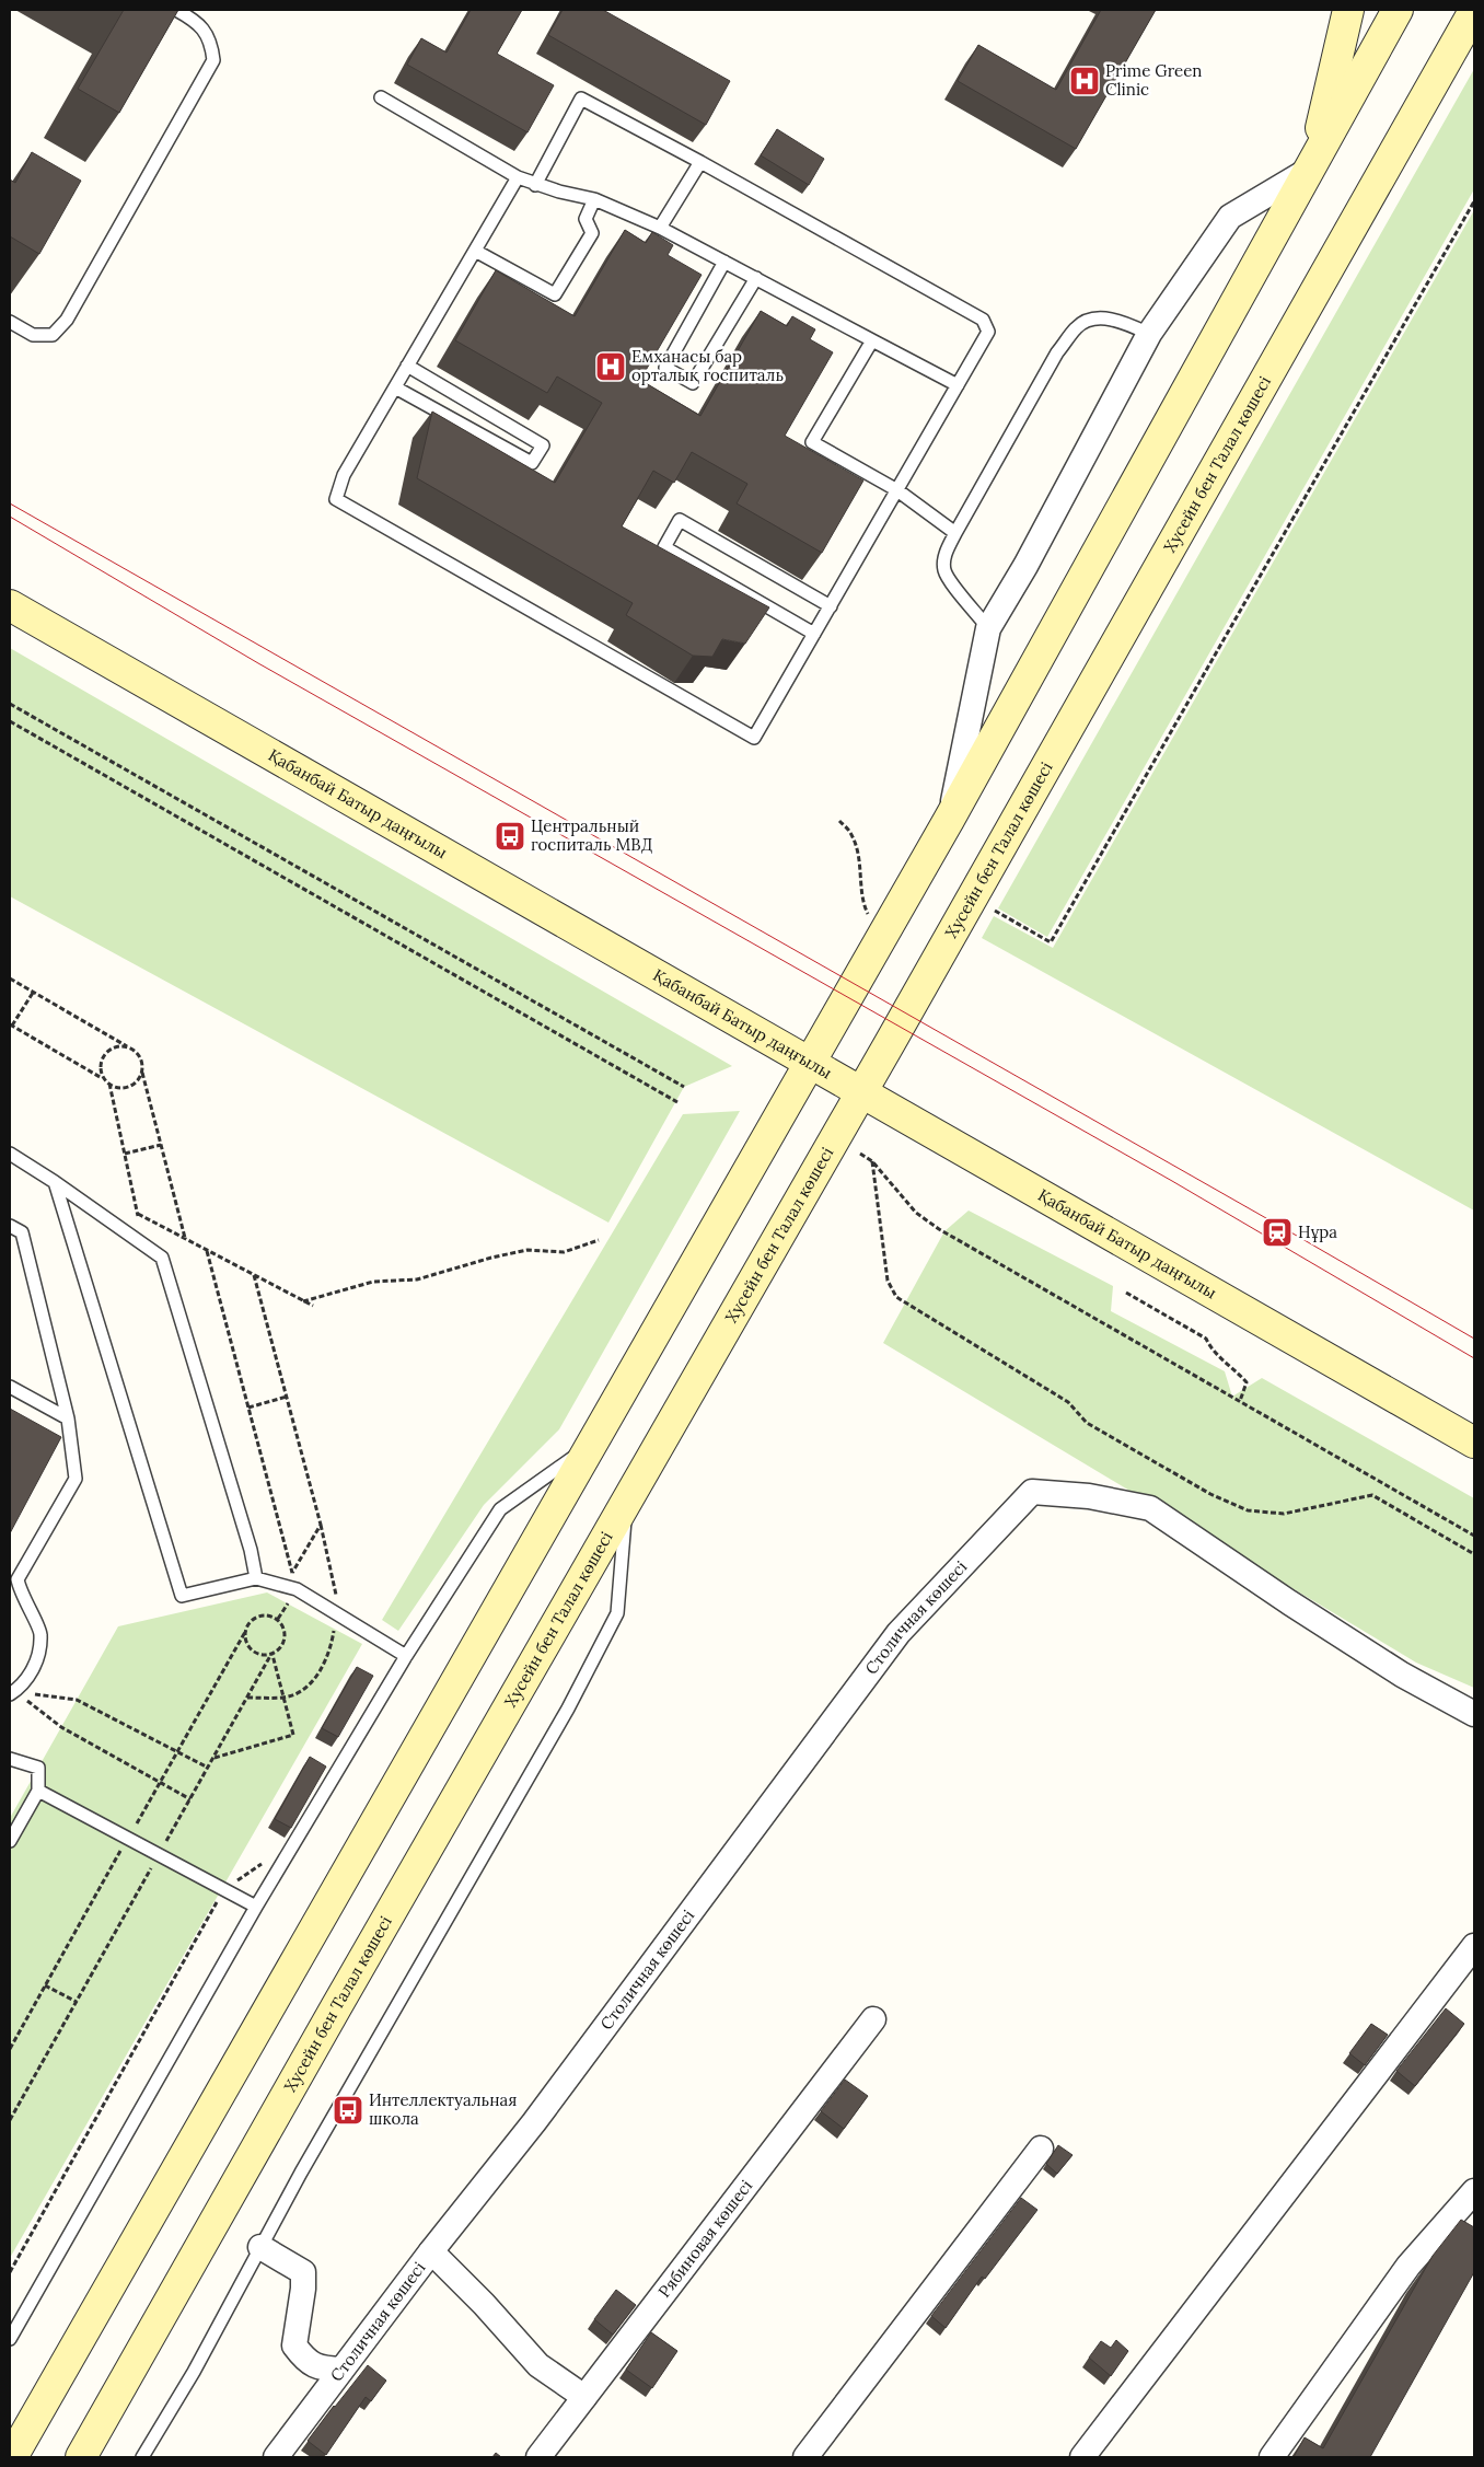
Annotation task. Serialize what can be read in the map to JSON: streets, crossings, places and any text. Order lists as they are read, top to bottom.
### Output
{
  "streets": {
    "street": [
      "Хусейн бен Талал көшесі",
      "Қабанбай Батыр даңғылы",
      "Столичная көшесі",
      "Рябиновая көшесі"
    ]
  },
  "crossings": [
    ["Хусейн бен Талал көшесі", "Қабанбай Батыр даңғылы"]
  ],
  "places": {
    "hospital": ["Prime Green Clinic", "Емханасы бар орталық госпиталь"],
    "bus stop": ["Центральный госпиталь МВД", "Интеллектуальная школа"],
    "station": ["Нұра"]
  }
}
